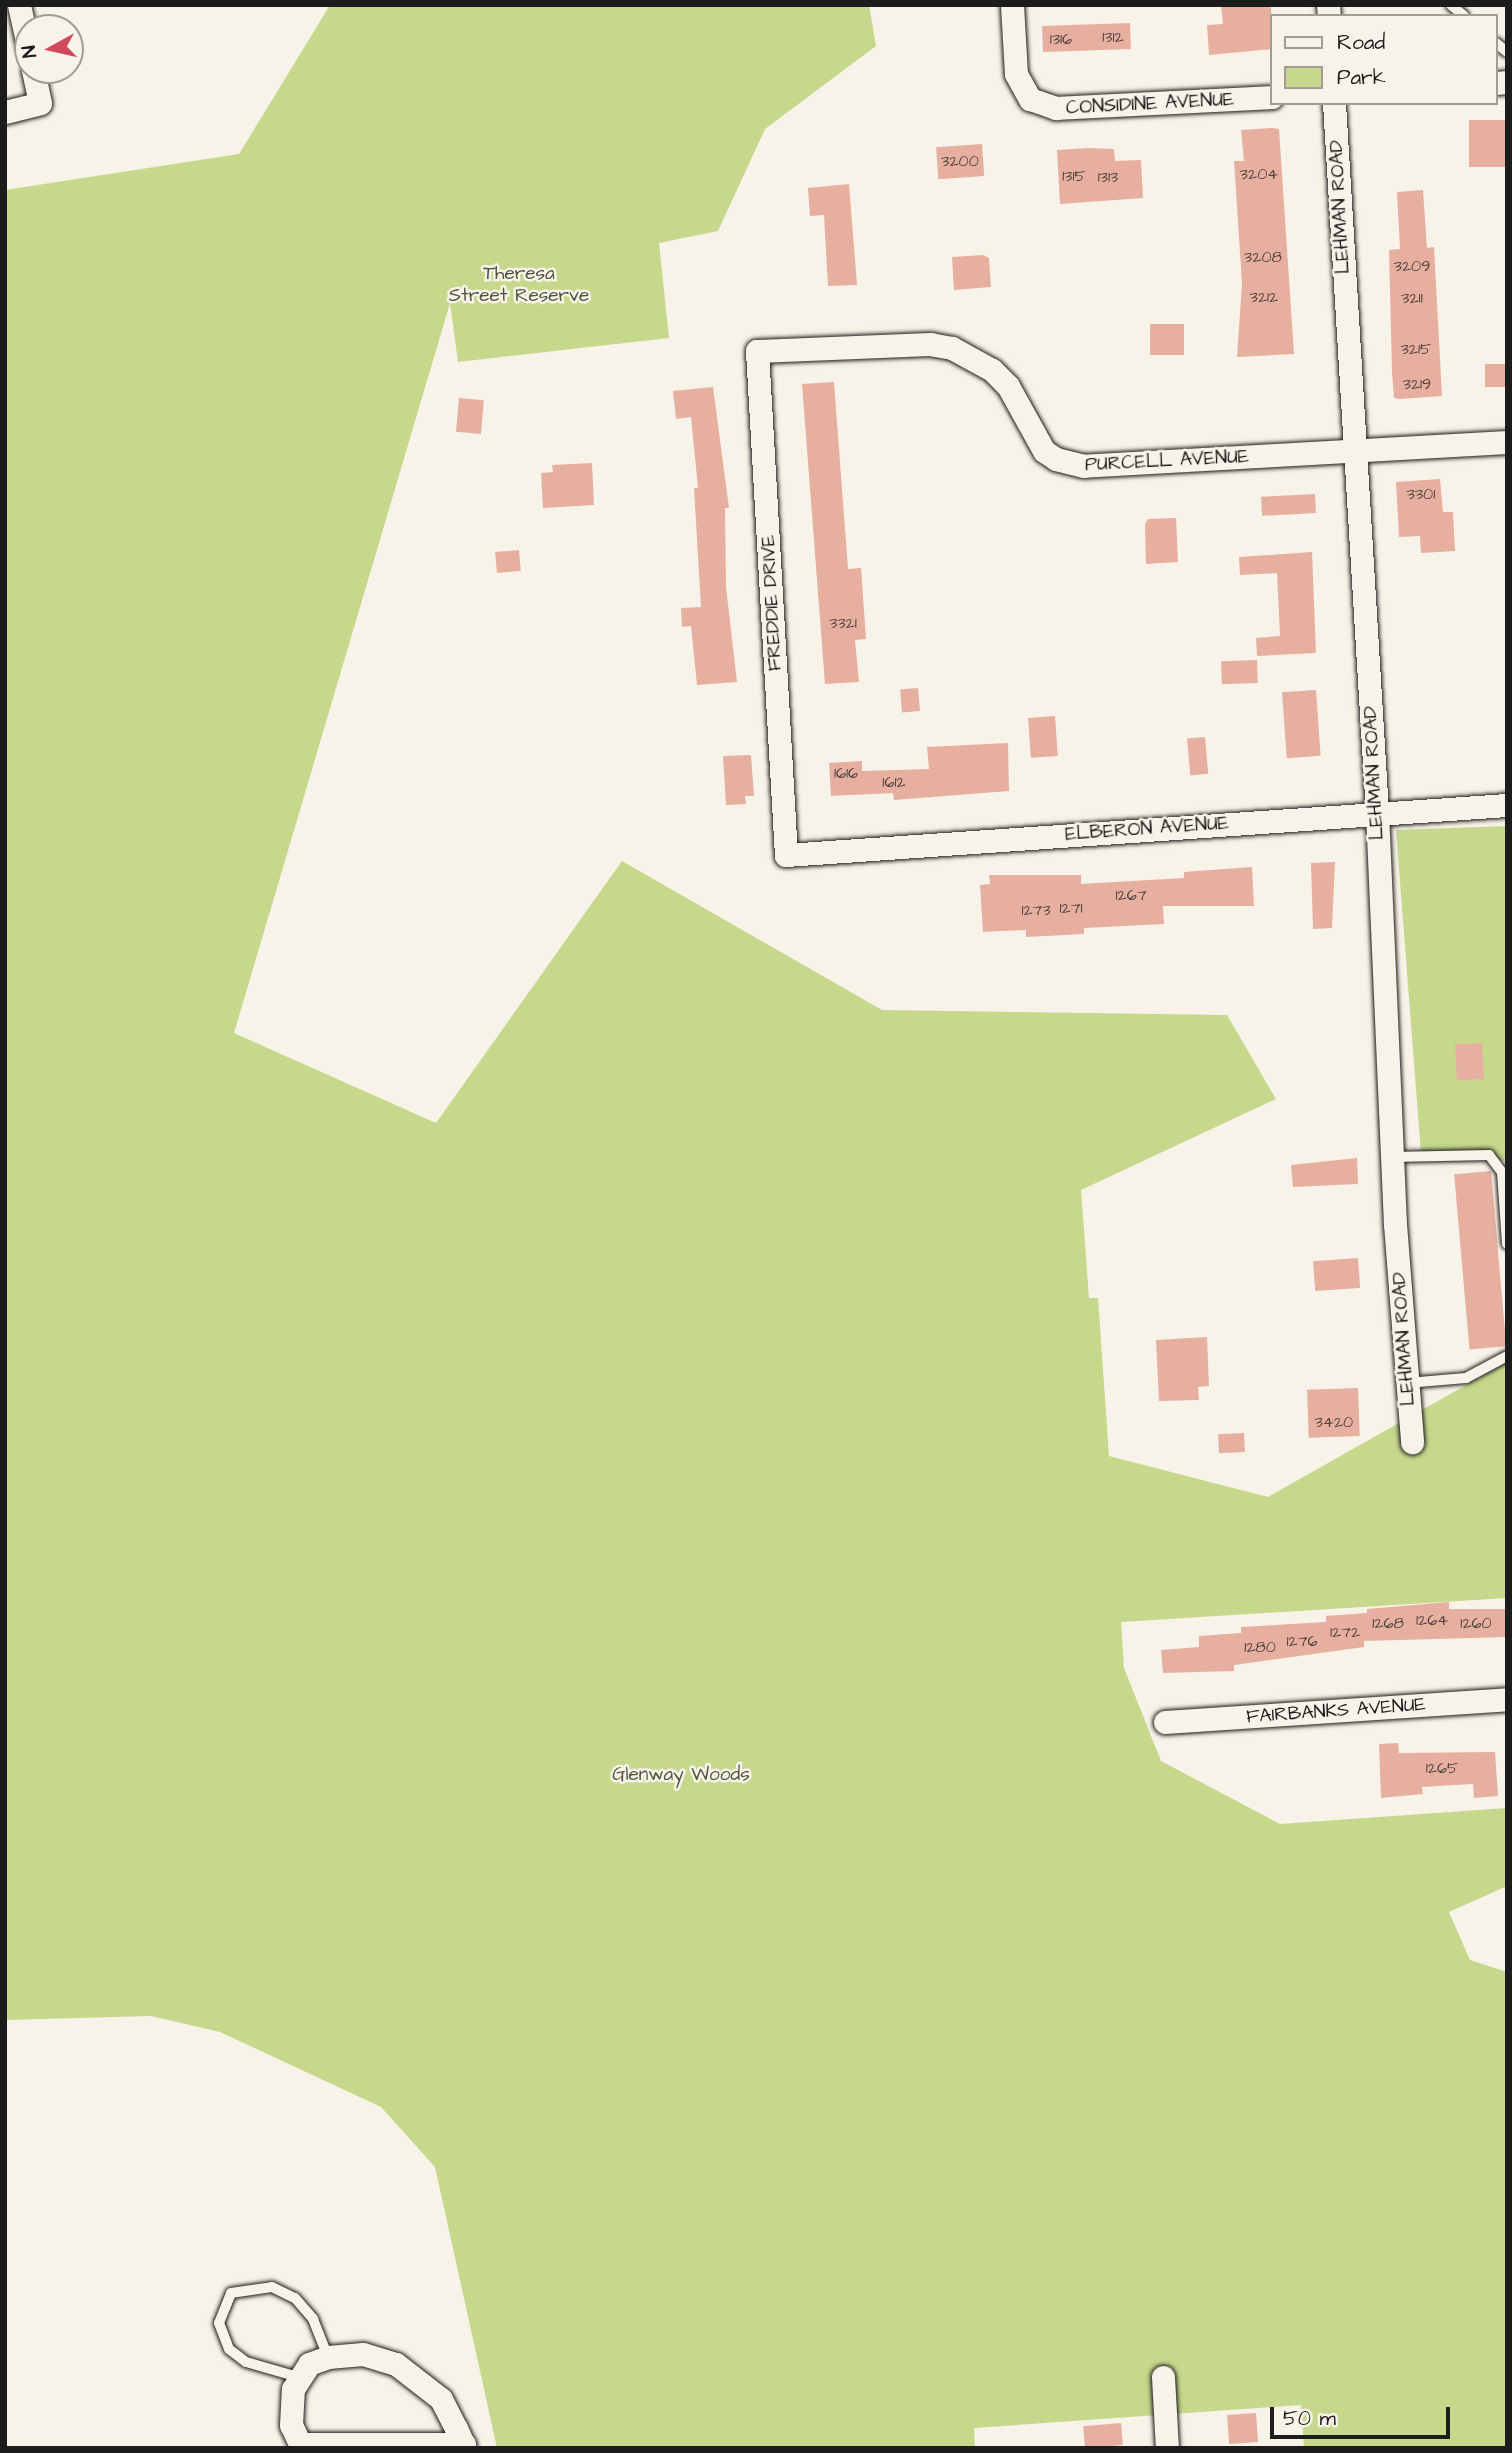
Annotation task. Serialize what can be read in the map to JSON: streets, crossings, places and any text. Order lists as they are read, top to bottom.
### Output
{
  "streets": {
    "street": [
      "CONSIDINE AVENUE",
      "LEHMAN ROAD",
      "PURCELL AVENUE",
      "FREDDIE DRIVE",
      "ELBERON AVENUE",
      "FAIRBANKS AVENUE"
    ]
  },
  "crossings": [
    ["LEHMAN ROAD", "PURCELL AVENUE"],
    ["LEHMAN ROAD", "ELBERON AVENUE"],
    ["PURCELL AVENUE", "FREDDIE DRIVE"],
    ["FREDDIE DRIVE", "ELBERON AVENUE"]
  ],
  "parks": ["Theresa Street Reserve", "Glenway Woods"],
  "house_numbers": [
    "1312",
    "1316",
    "3200",
    "3204",
    "1315",
    "1313",
    "3208",
    "3209",
    "3212",
    "3211",
    "3215",
    "3219",
    "3301",
    "3321",
    "1616",
    "1612",
    "1267",
    "1271",
    "1273",
    "3420",
    "1264",
    "1268",
    "1260",
    "1272",
    "1276",
    "1280",
    "1265"
  ],
  "legend": ["Road", "Park"],
  "scale_bar": "50 m",
  "north": "left"
}
